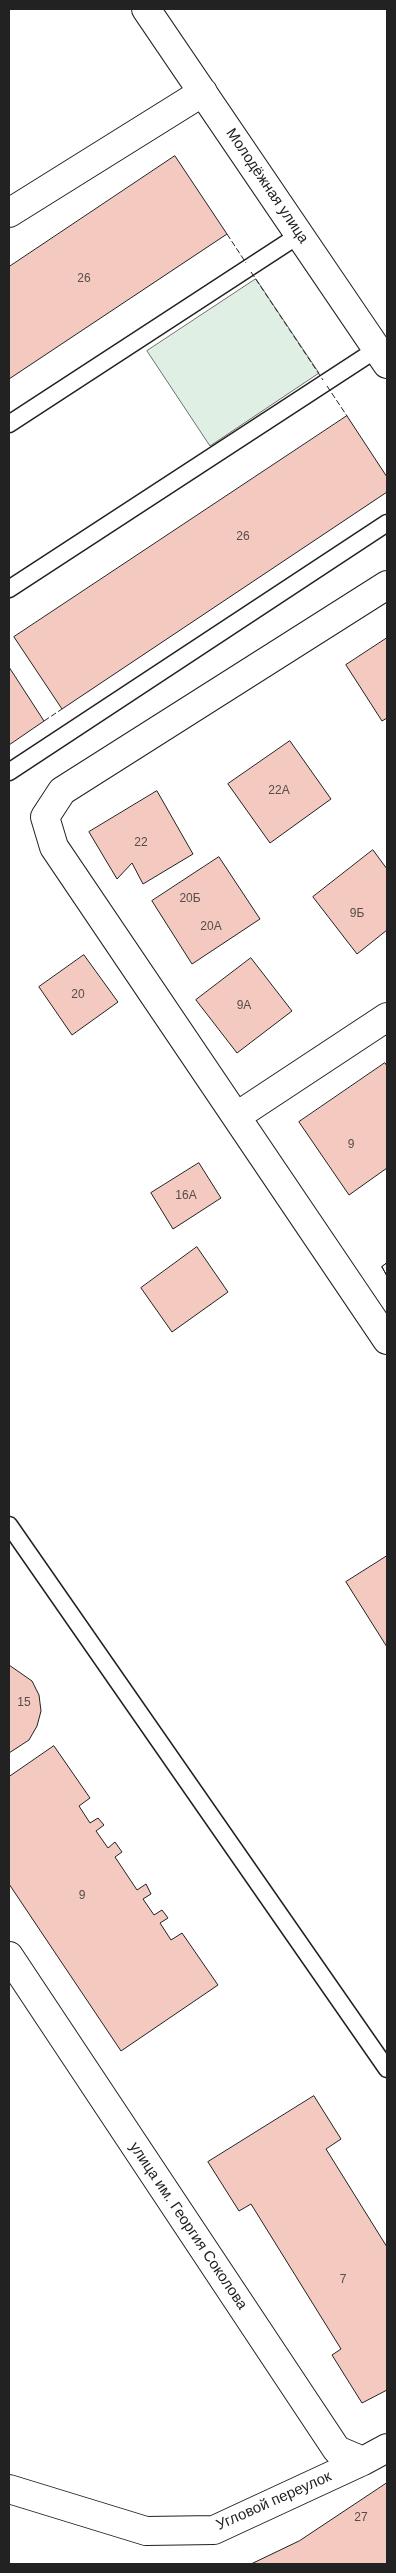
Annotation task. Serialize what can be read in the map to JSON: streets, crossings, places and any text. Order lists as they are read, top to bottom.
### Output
{
  "streets": {
    "street": ["Молодёжная улица", "улица им. Георгия Соколова", "Угловой переулок"]
  },
  "crossings": [
    ["улица им. Георгия Соколова", "Угловой переулок"]
  ],
  "house_numbers": [
    "26",
    "26",
    "22А",
    "22",
    "20Б",
    "9Б",
    "20А",
    "20",
    "9А",
    "9",
    "16А",
    "15",
    "9",
    "7",
    "27"
  ]
}
